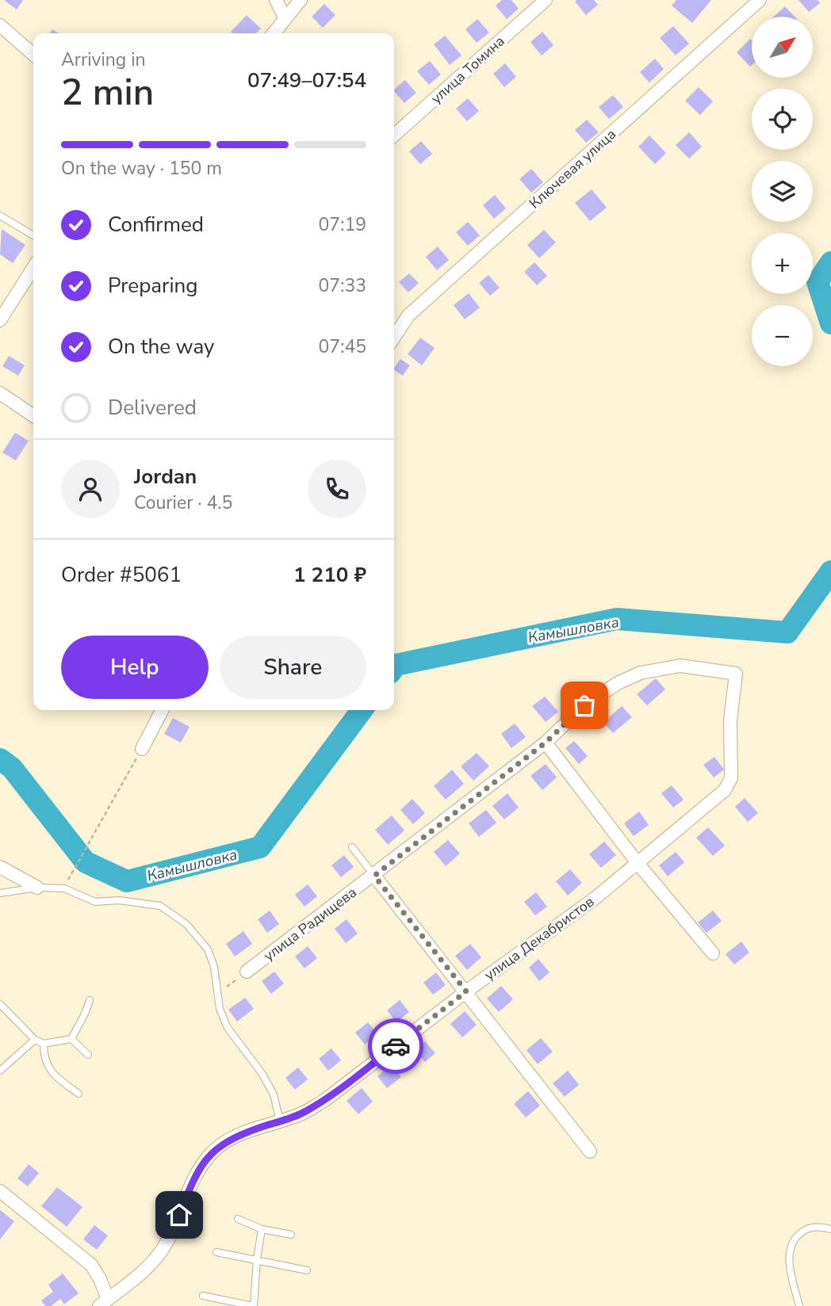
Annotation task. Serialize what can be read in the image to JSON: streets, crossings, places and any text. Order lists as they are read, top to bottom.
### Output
{
  "streets": {
    "street": [
      "улица Томина",
      "Ключевая улица",
      "улица Радищева",
      "улица Декабристов"
    ]
  },
  "crossings": [
    ["улица Радищева", "улица Декабристов"]
  ],
  "water": ["Камышловка"],
  "north": "top right",
  "page": {
    "map_buttons": ["+", "−"],
    "heading": ["2 min", "Arriving in", "07:49–07:54"],
    "panel": [
      "Jordan",
      "Courier · 4.5",
      "Order #5061",
      "1 210 ₽"
    ],
    "bar": "On the way · 150 m",
    "list": [
      ["Confirmed", "07:19"],
      ["Preparing", "07:33"],
      ["On the way", "07:45"],
      "Delivered"
    ],
    "buttons": ["Help", "Share"]
  }
}
